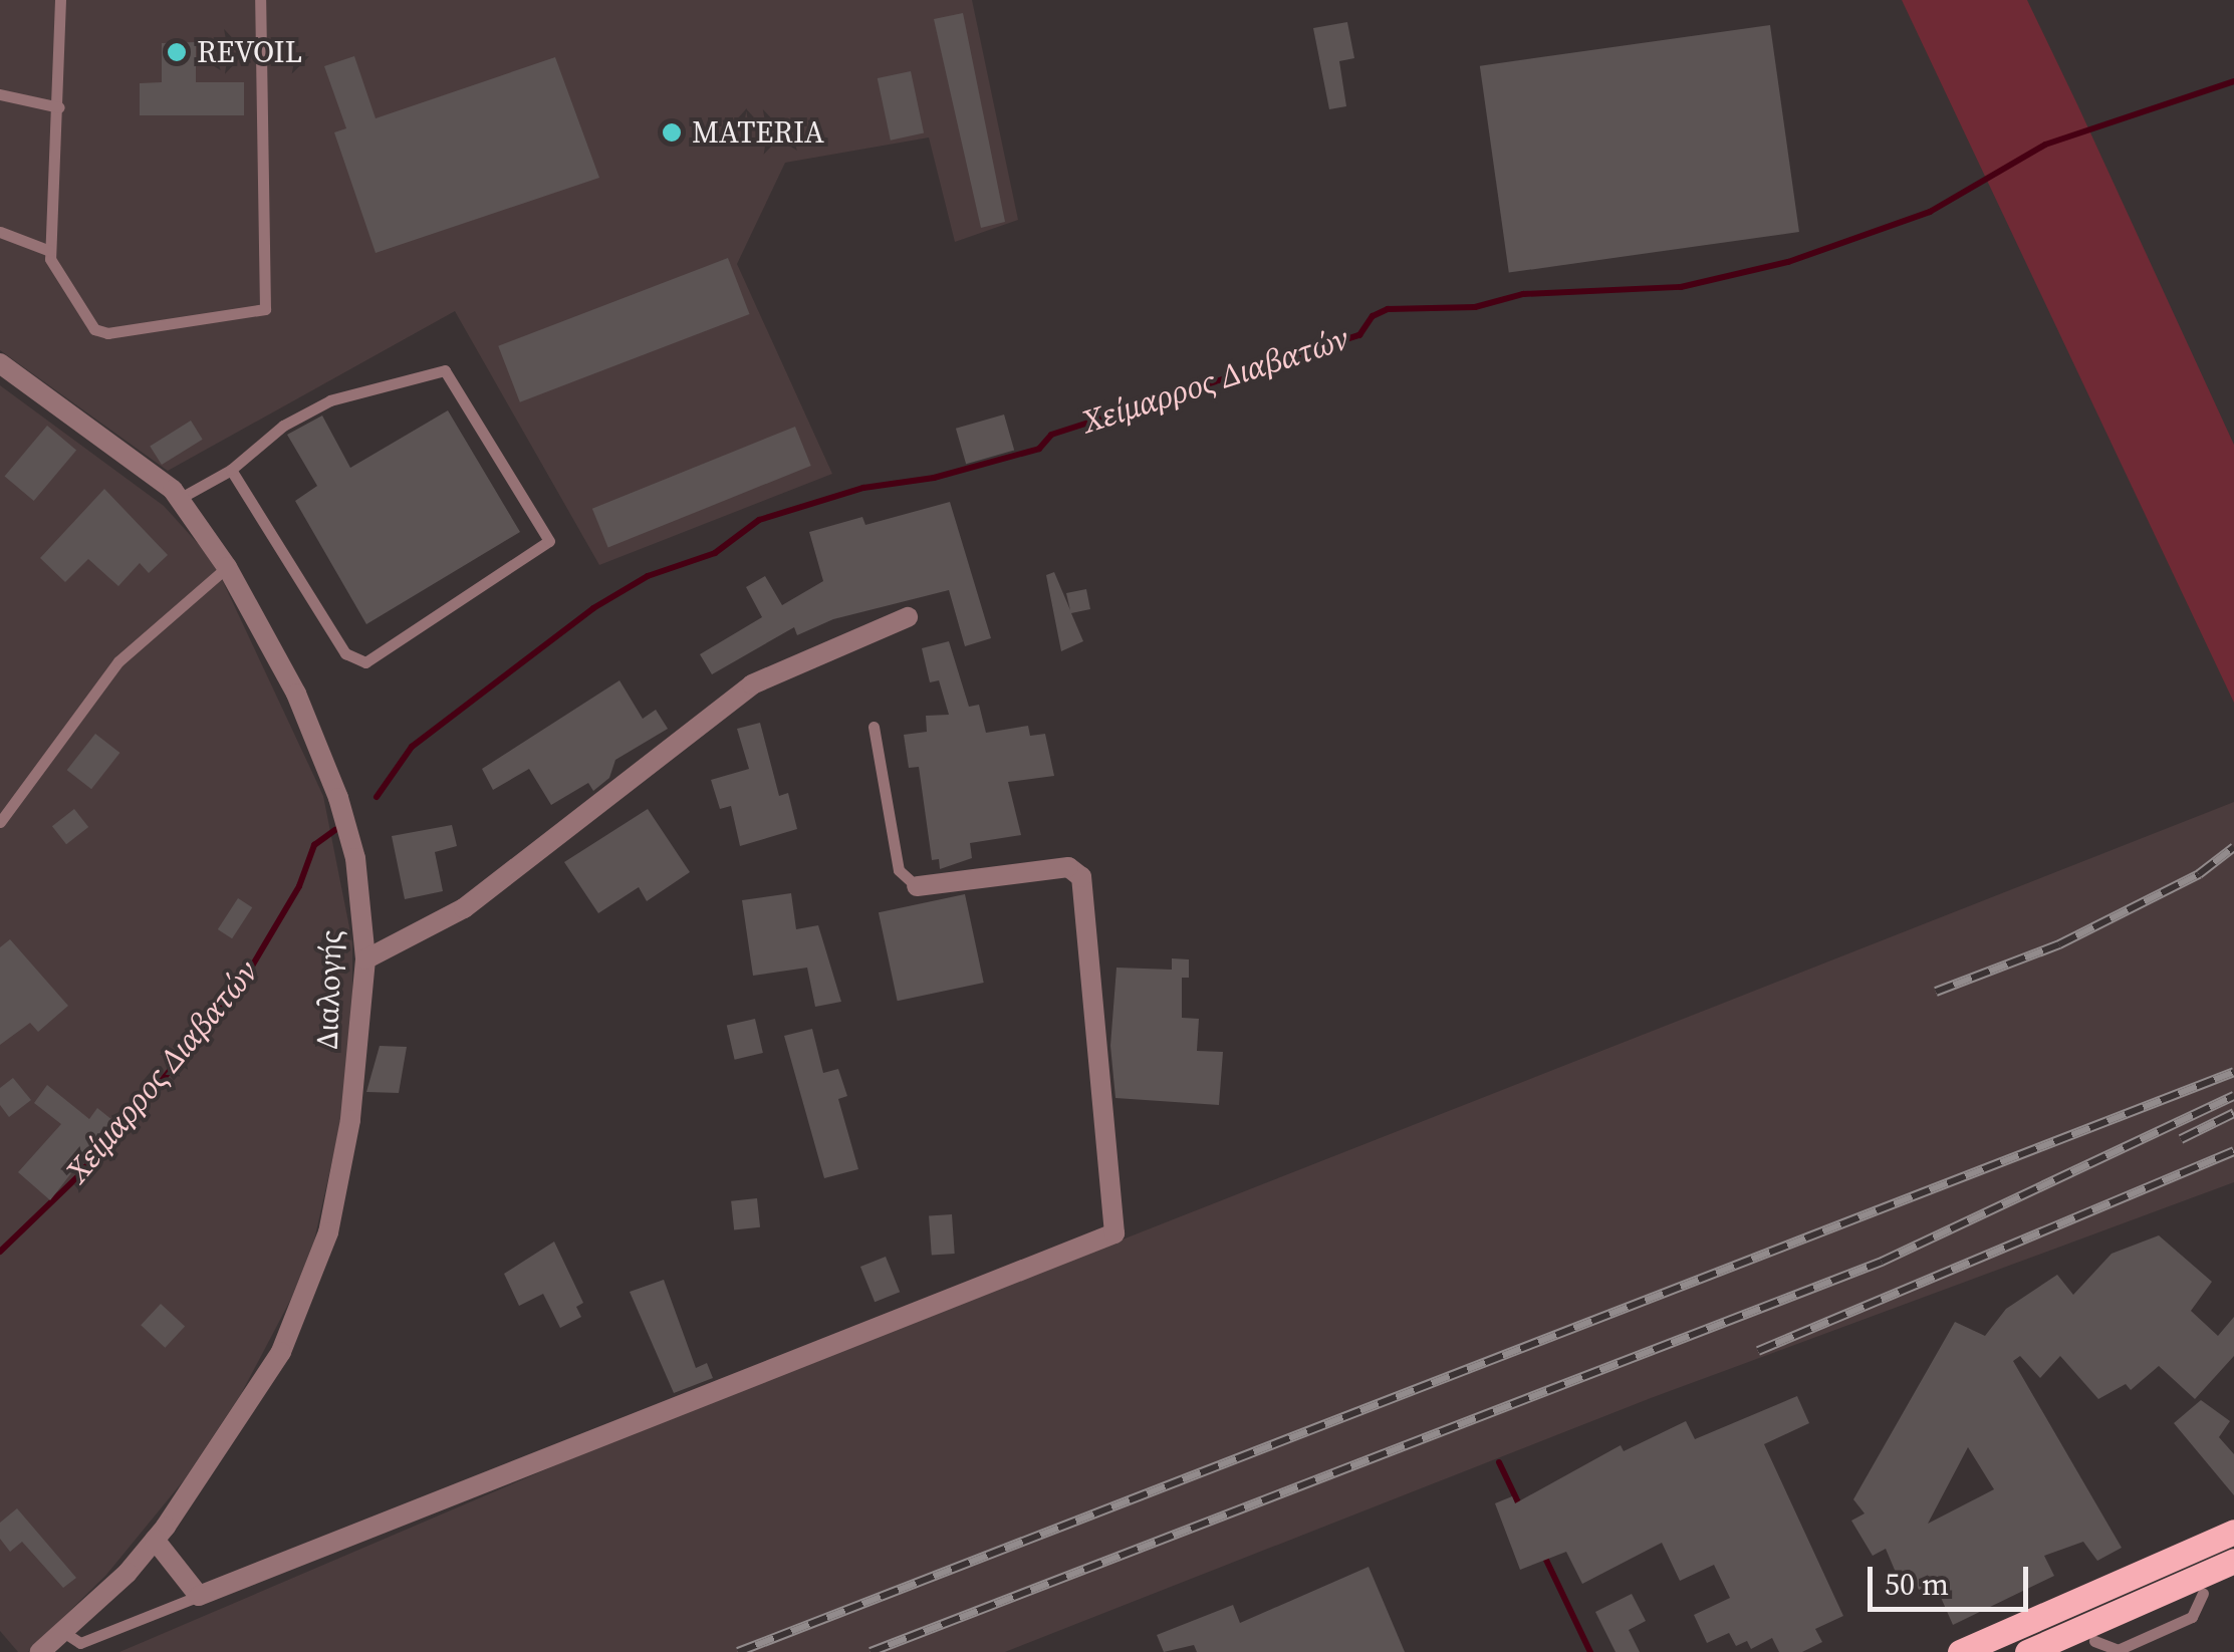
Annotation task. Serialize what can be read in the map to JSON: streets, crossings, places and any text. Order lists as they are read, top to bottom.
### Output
{
  "streets": {
    "street": ["Διαλογής"]
  },
  "water": ["Χείμαρρος Διαβατών"],
  "places": ["REVOIL", "MATERIA"],
  "scale_bar": "50 m"
}
